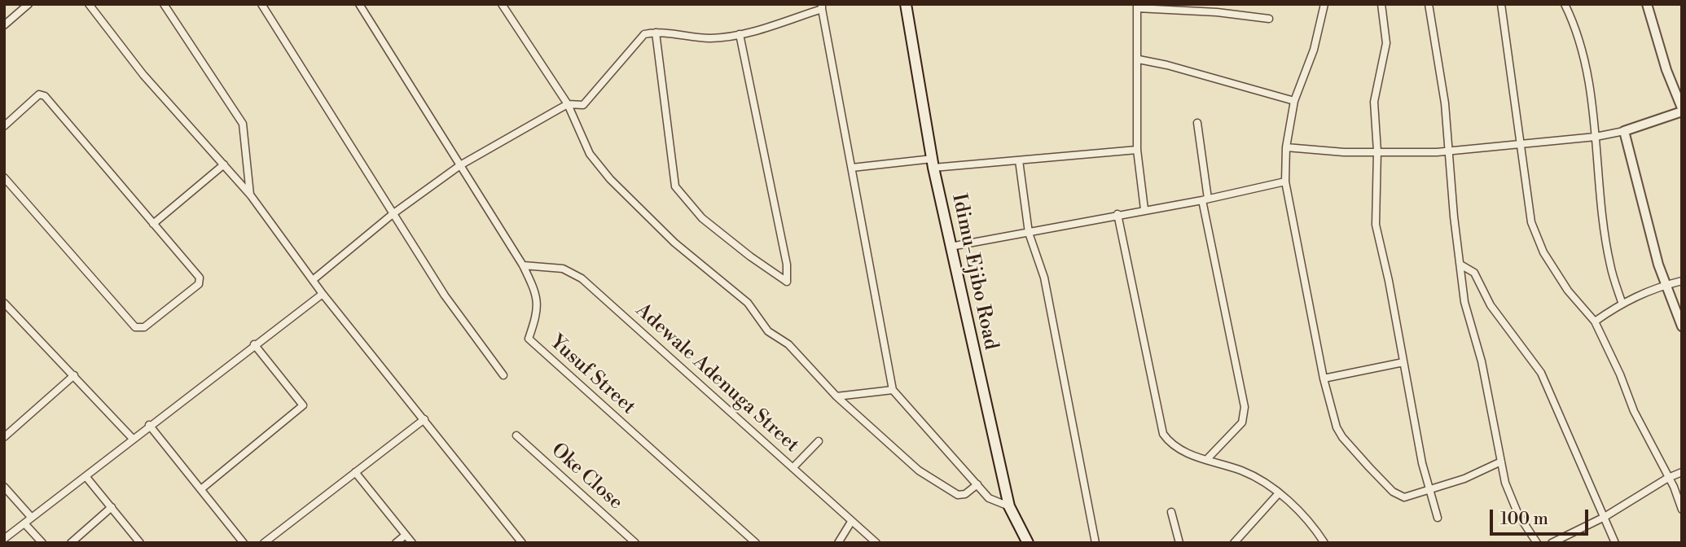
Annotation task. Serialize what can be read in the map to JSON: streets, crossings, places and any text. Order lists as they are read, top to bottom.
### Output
{
  "streets": {
    "main road": ["Idimu-Ejibo Road"],
    "street": ["Yusuf Street", "Adewale Adenuga Street", "Oke Close"]
  },
  "crossings": [
    ["Yusuf Street", "Adewale Adenuga Street"]
  ],
  "scale_bar": "100 m"
}
